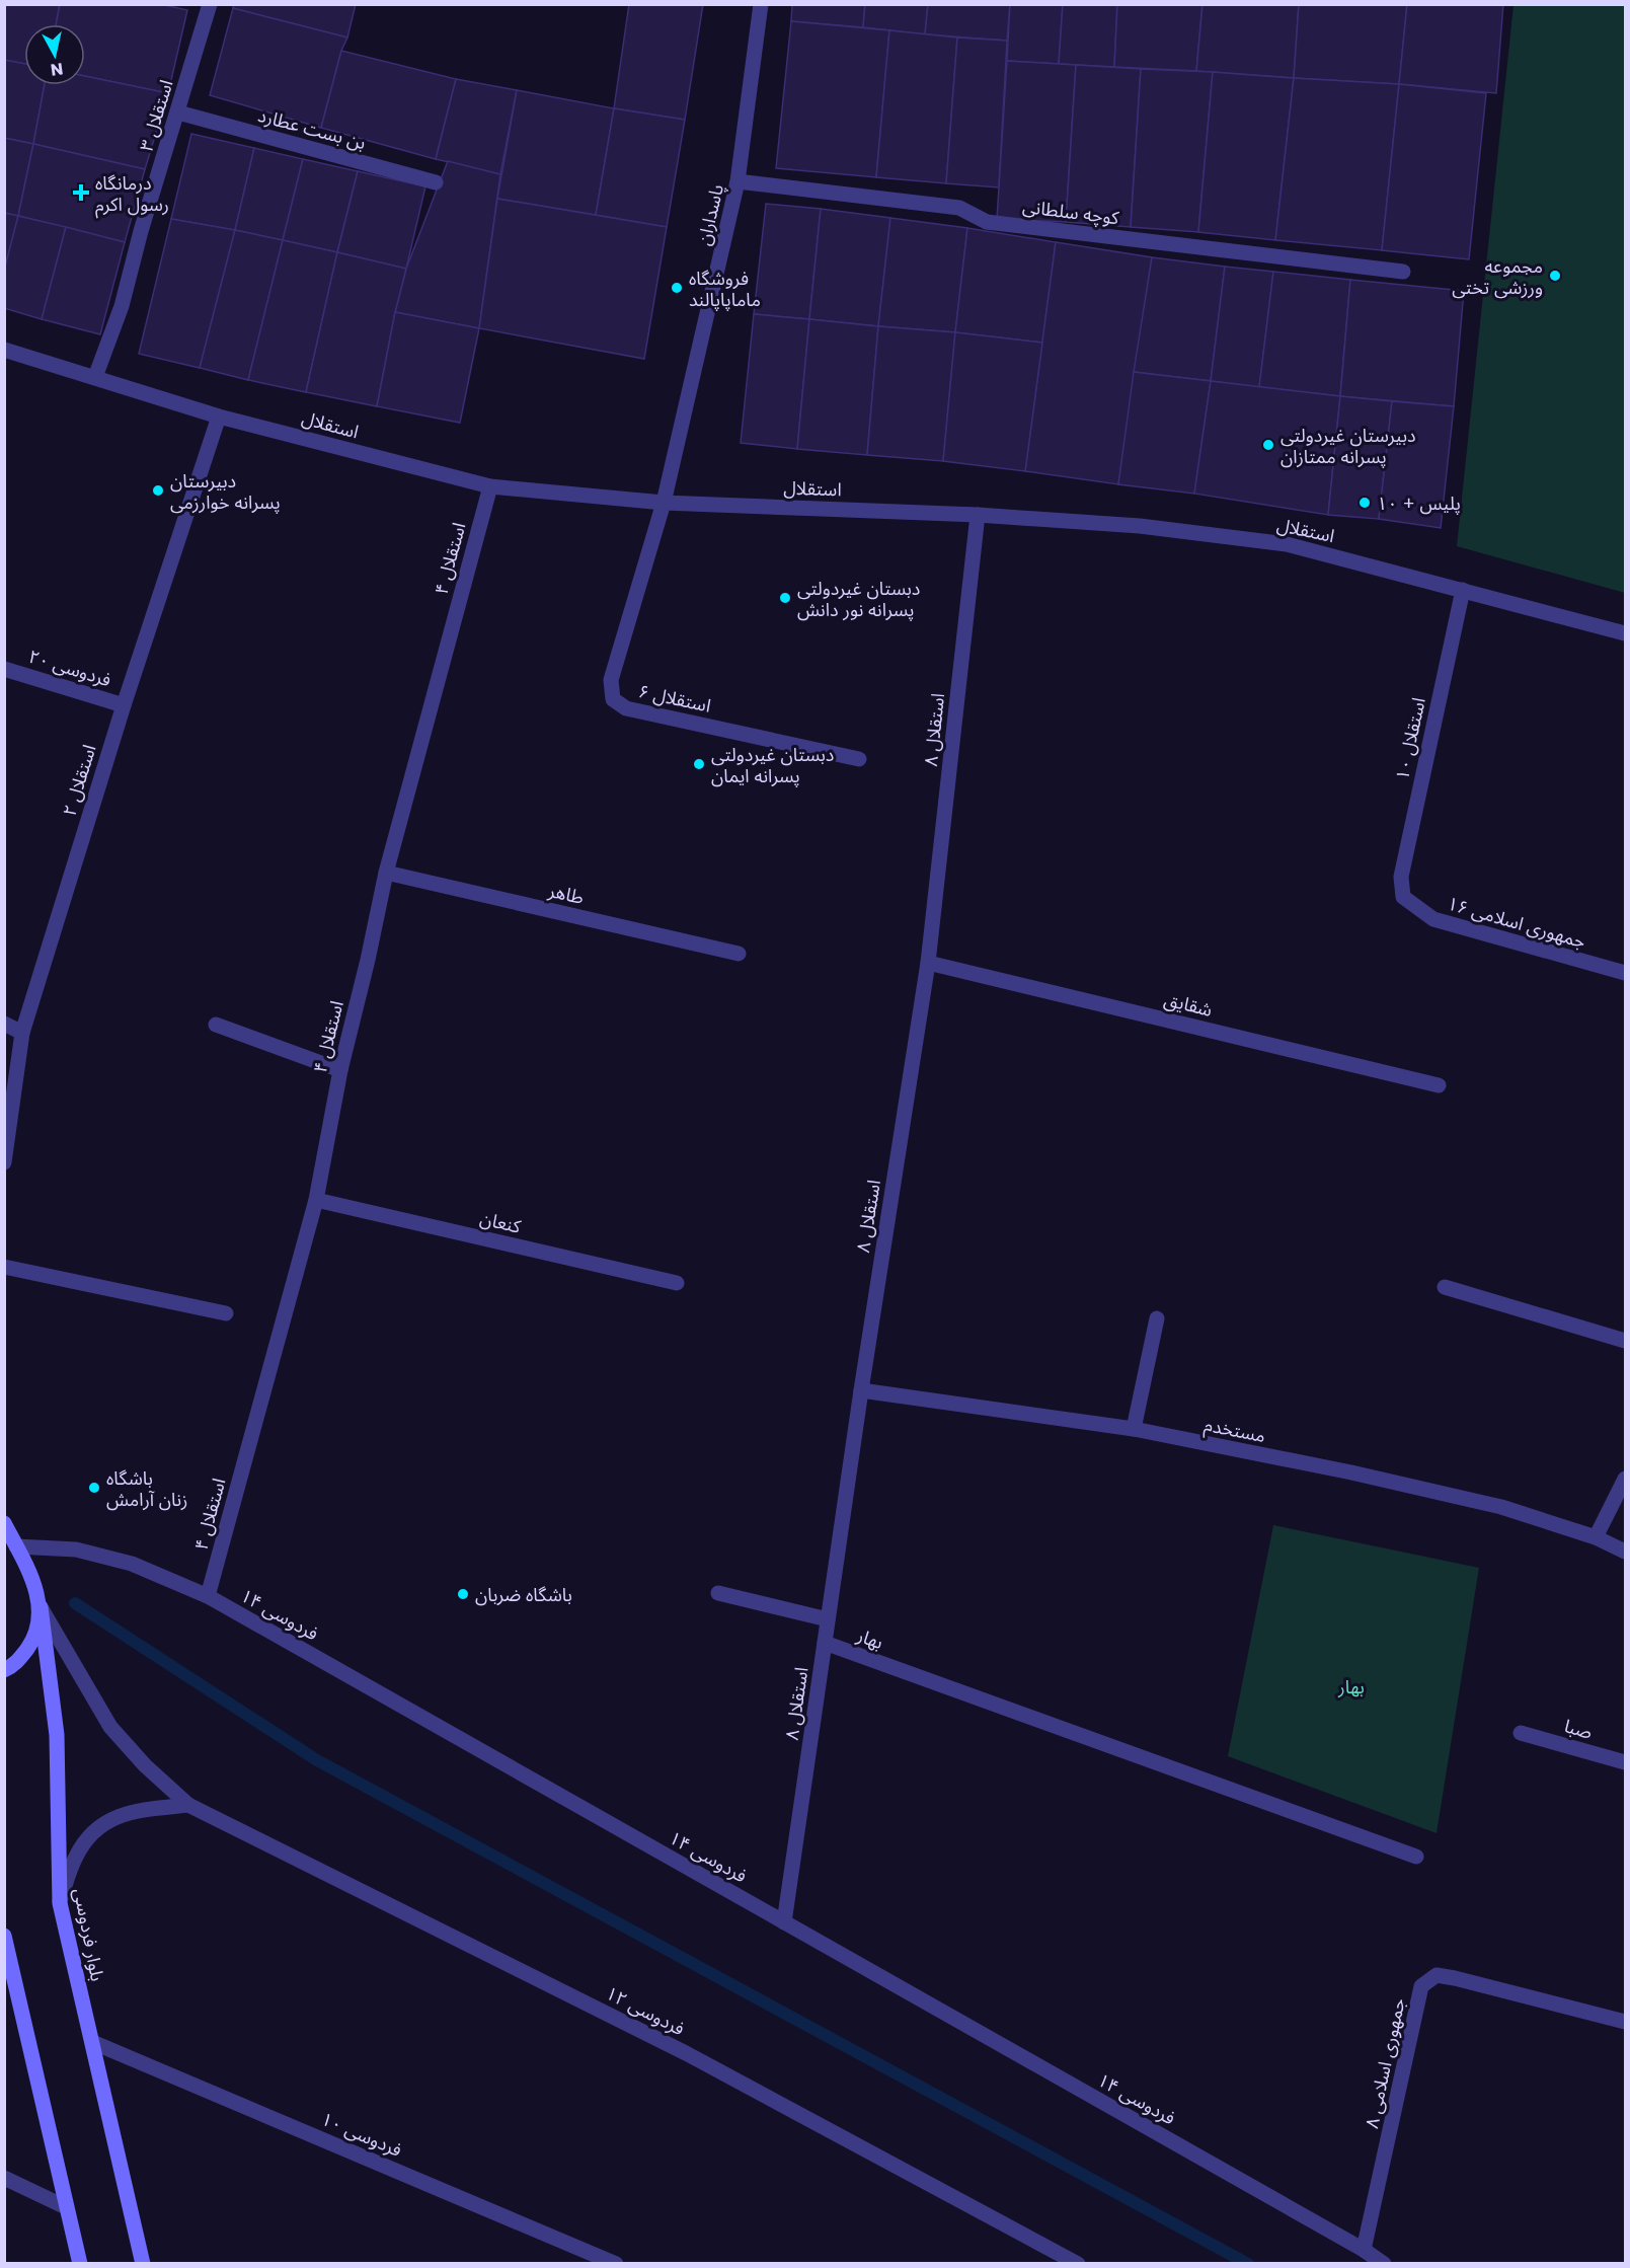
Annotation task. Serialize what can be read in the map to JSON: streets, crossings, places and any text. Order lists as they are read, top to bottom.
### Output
{
  "streets": {
    "main road": ["بلوار فردوسی"],
    "street": [
      "استقلال ۳",
      "بن بست عطارد",
      "کوچه سلطانی",
      "پاسداران",
      "استقلال",
      "استقلال ۴",
      "فردوسی ۲۰",
      "استقلال ۶",
      "استقلال ۸",
      "استقلال ۱۰",
      "استقلال ۲",
      "طاهر",
      "جمهوری اسلامی ۱۶",
      "شقایق",
      "کنعان",
      "مستخدم",
      "فردوسی ۱۴",
      "بهار",
      "صبا",
      "فردوسی ۱۲",
      "جمهوری اسلامی ۸",
      "فردوسی ۱۰"
    ]
  },
  "crossings": [
    ["استقلال ۳", "بن بست عطارد"],
    ["استقلال ۳", "استقلال"],
    ["کوچه سلطانی", "پاسداران"],
    ["پاسداران", "استقلال"],
    ["پاسداران", "استقلال ۶"],
    ["استقلال", "استقلال ۴"],
    ["استقلال", "استقلال ۶"],
    ["استقلال", "استقلال ۸"],
    ["استقلال", "استقلال ۱۰"],
    ["استقلال", "استقلال ۲"],
    ["استقلال ۴", "طاهر"],
    ["استقلال ۴", "کنعان"],
    ["استقلال ۴", "فردوسی ۱۴"],
    ["فردوسی ۲۰", "استقلال ۲"],
    ["استقلال ۸", "شقایق"],
    ["استقلال ۸", "مستخدم"],
    ["استقلال ۸", "فردوسی ۱۴"],
    ["استقلال ۸", "بهار"],
    ["استقلال ۱۰", "جمهوری اسلامی ۱۶"],
    ["فردوسی ۱۴", "بلوار فردوسی"],
    ["فردوسی ۱۴", "جمهوری اسلامی ۸"],
    ["بلوار فردوسی", "فردوسی ۱۲"],
    ["بلوار فردوسی", "فردوسی ۱۰"]
  ],
  "parks": ["بهار"],
  "places": {
    "health": ["درمانگاه رسول اکرم"],
    "other": [
      "مجموعه ورزشی تختی",
      "فروشگاه ماماپاپالند",
      "دبیرستان غیردولتی پسرانه ممتازان",
      "دبیرستان پسرانه خوارزمی",
      "پلیس + ۱۰",
      "دبستان غیردولتی پسرانه نور دانش",
      "دبستان غیردولتی پسرانه ایمان",
      "باشگاه زنان آرامش",
      "باشگاه ضربان"
    ]
  },
  "north": "bottom"
}
